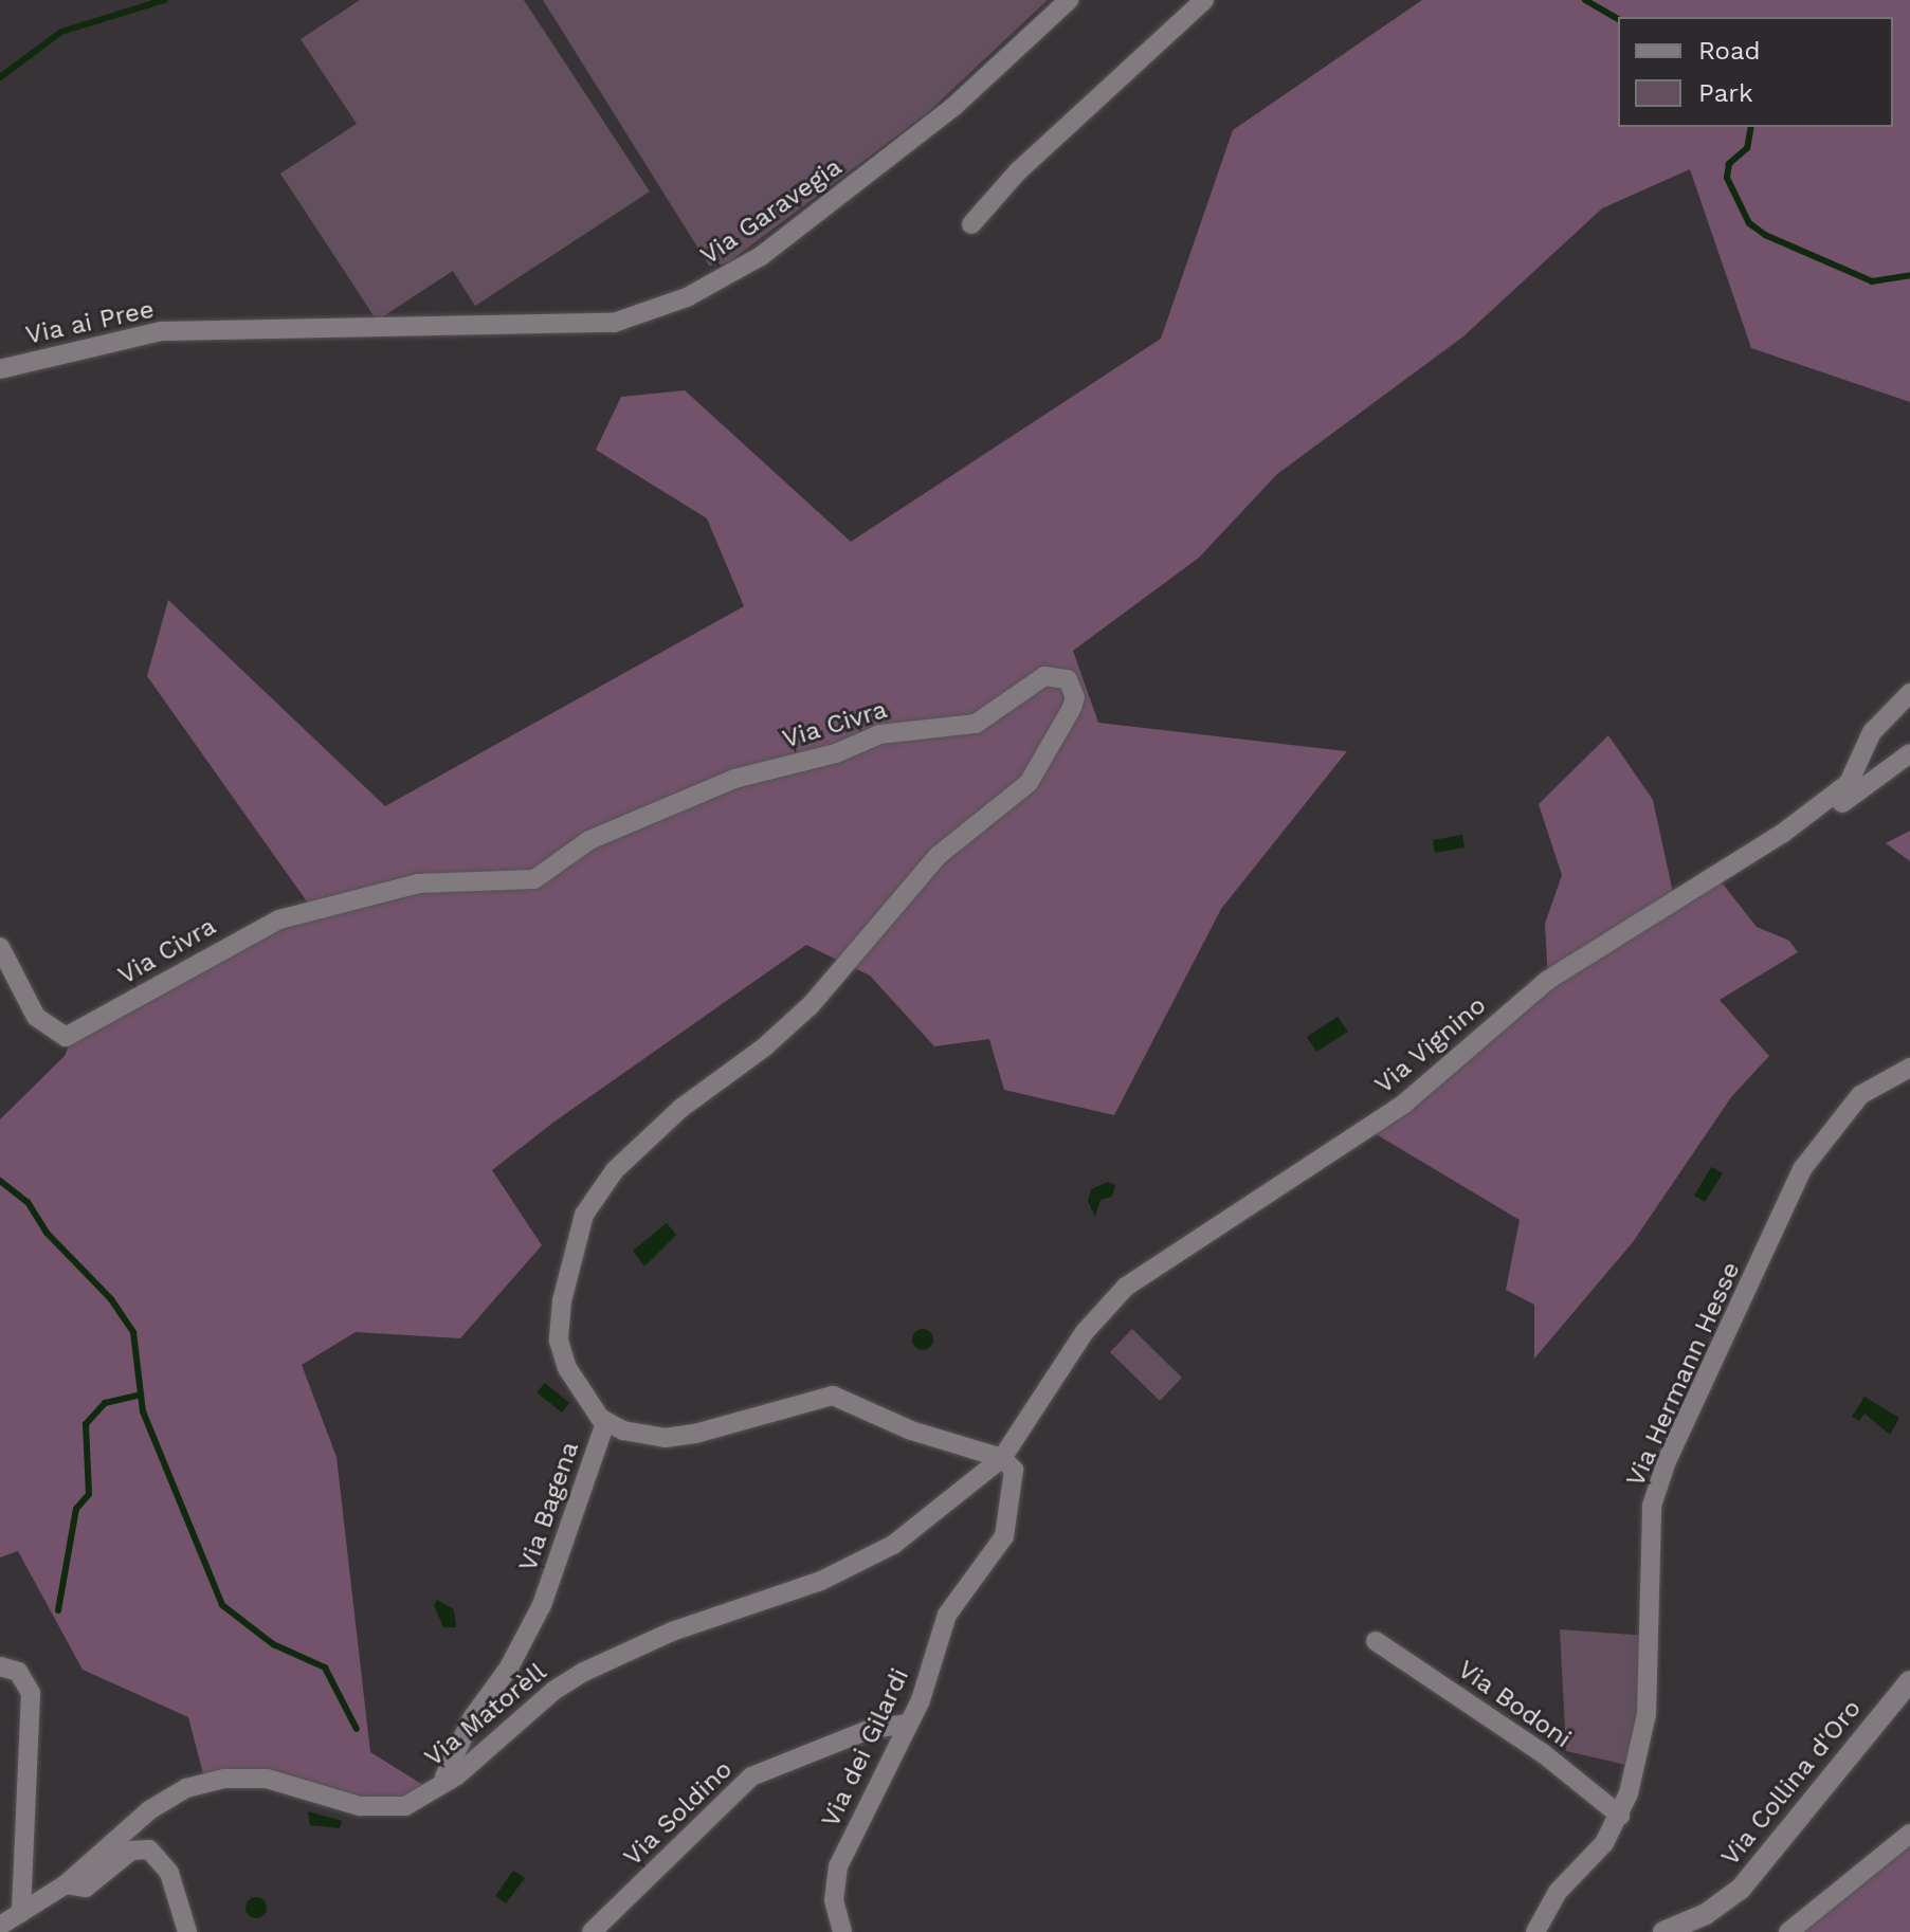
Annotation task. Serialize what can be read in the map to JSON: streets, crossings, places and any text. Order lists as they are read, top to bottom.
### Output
{
  "streets": {
    "street": [
      "Via Garavegia",
      "Via ai Pree",
      "Via Civra",
      "Via Vignino",
      "Via Hermann Hesse",
      "Via Bagena",
      "Via Bodoni",
      "Via Matorèll",
      "Via dei Gilardi",
      "Via Collina d'Oro",
      "Via Soldino"
    ]
  },
  "crossings": [
    ["Via Garavegia", "Via ai Pree"],
    ["Via Civra", "Via Bagena"],
    ["Via Vignino", "Via Bagena"],
    ["Via Vignino", "Via Matorèll"],
    ["Via Vignino", "Via dei Gilardi"],
    ["Via Hermann Hesse", "Via Bodoni"],
    ["Via Bagena", "Via Matorèll"],
    ["Via Bagena", "Via dei Gilardi"],
    ["Via Matorèll", "Via dei Gilardi"],
    ["Via dei Gilardi", "Via Soldino"]
  ],
  "legend": ["Road", "Park"]
}
